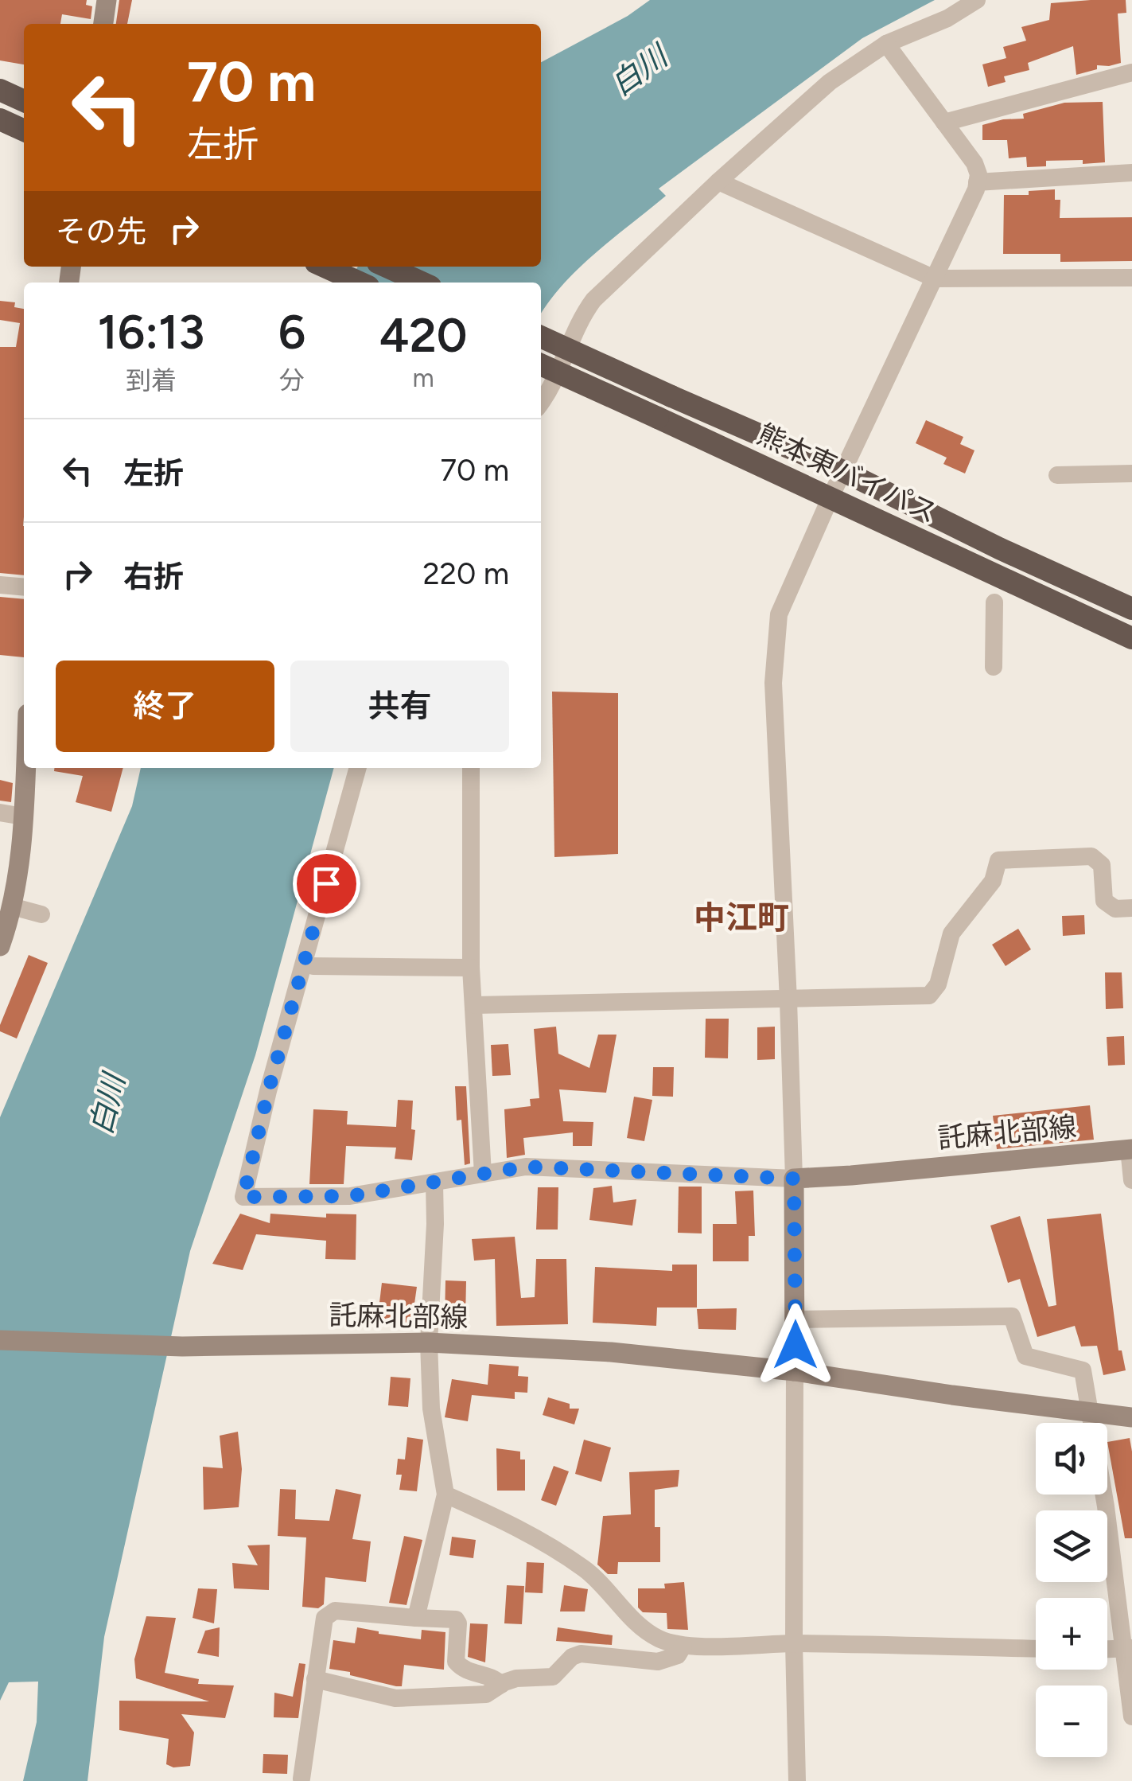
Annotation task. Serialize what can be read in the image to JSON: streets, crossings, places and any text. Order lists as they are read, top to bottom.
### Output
{
  "streets": {
    "highway": ["熊本東バイパス"],
    "main road": ["託麻北部線"]
  },
  "districts": ["中江町"],
  "water": ["白川"],
  "page": {
    "turn": ["70 m", "左折"],
    "then": "その先",
    "eta": [
      "16:13",
      "到着",
      "6",
      "分",
      "420",
      "m"
    ],
    "list": [
      {
        "name": "左折",
        "value": "70 m"
      },
      {
        "name": "右折",
        "value": "220 m"
      }
    ],
    "buttons": ["終了", "共有"],
    "map_buttons": ["+", "−"]
  }
}
